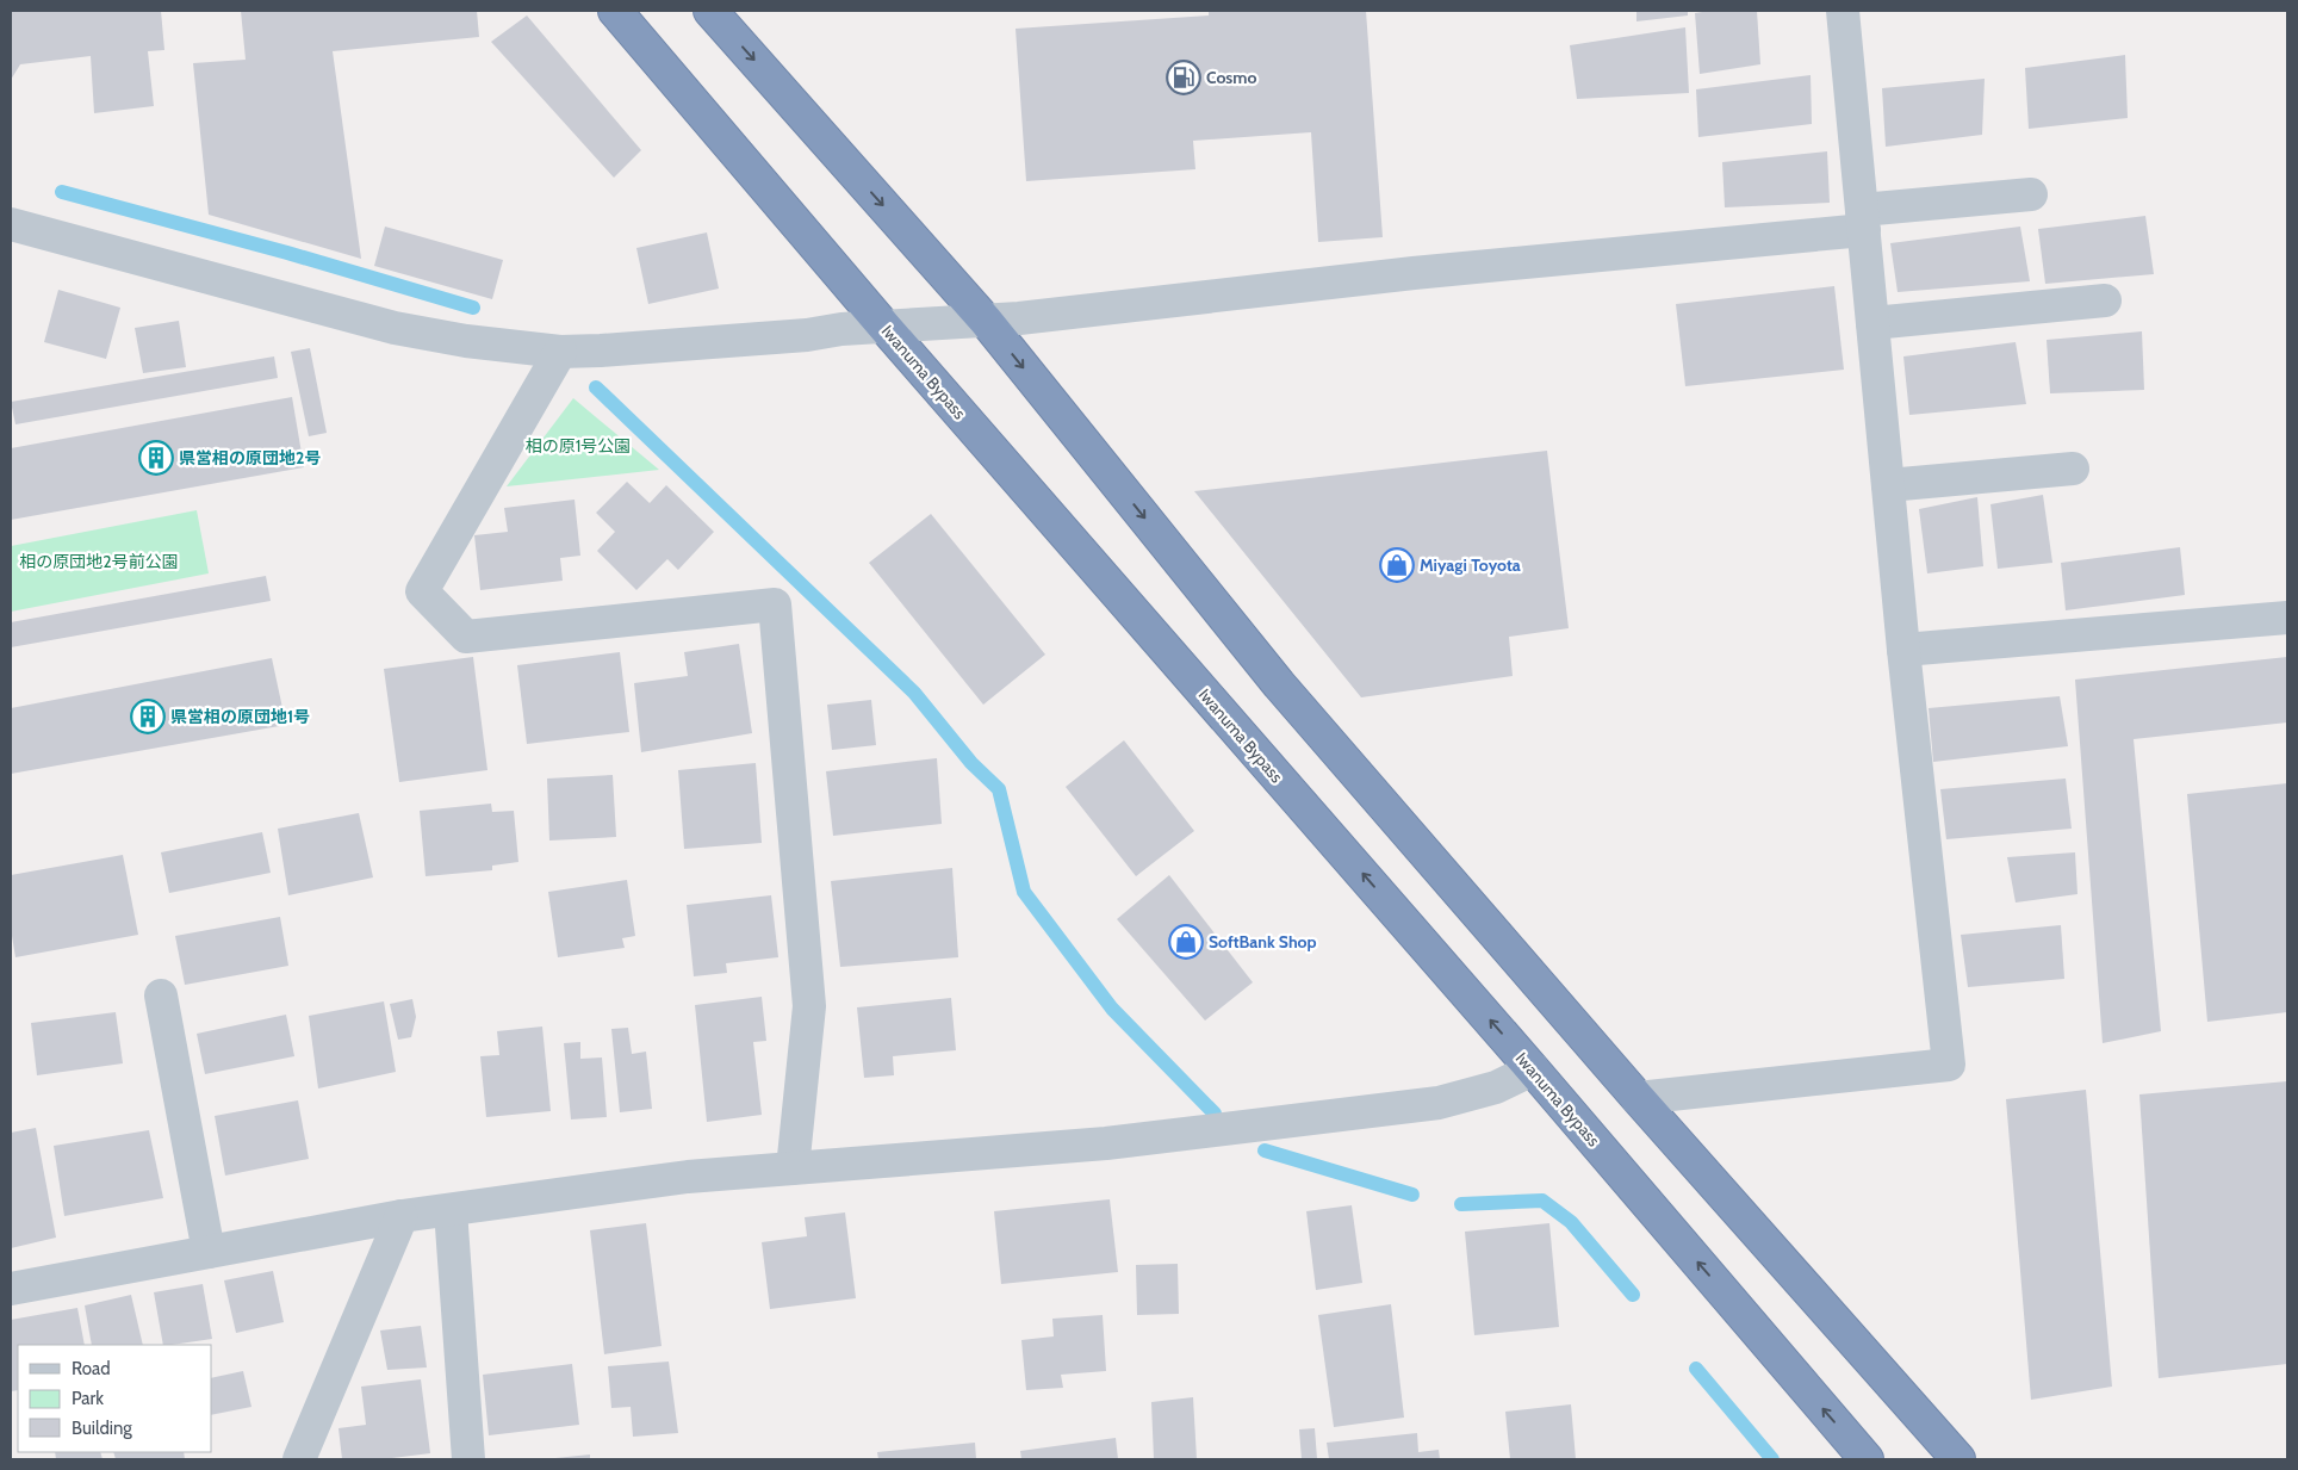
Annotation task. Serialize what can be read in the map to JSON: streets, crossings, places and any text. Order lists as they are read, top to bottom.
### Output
{
  "streets": {
    "highway": ["Iwanuma Bypass"]
  },
  "parks": ["相の原1号公園", "相の原団地2号前公園"],
  "places": {
    "fuel station": ["Cosmo"],
    "building": ["県営相の原団地2号", "県営相の原団地1号"],
    "shop": ["Miyagi Toyota", "SoftBank Shop"]
  },
  "legend": ["Road", "Park", "Building"]
}
